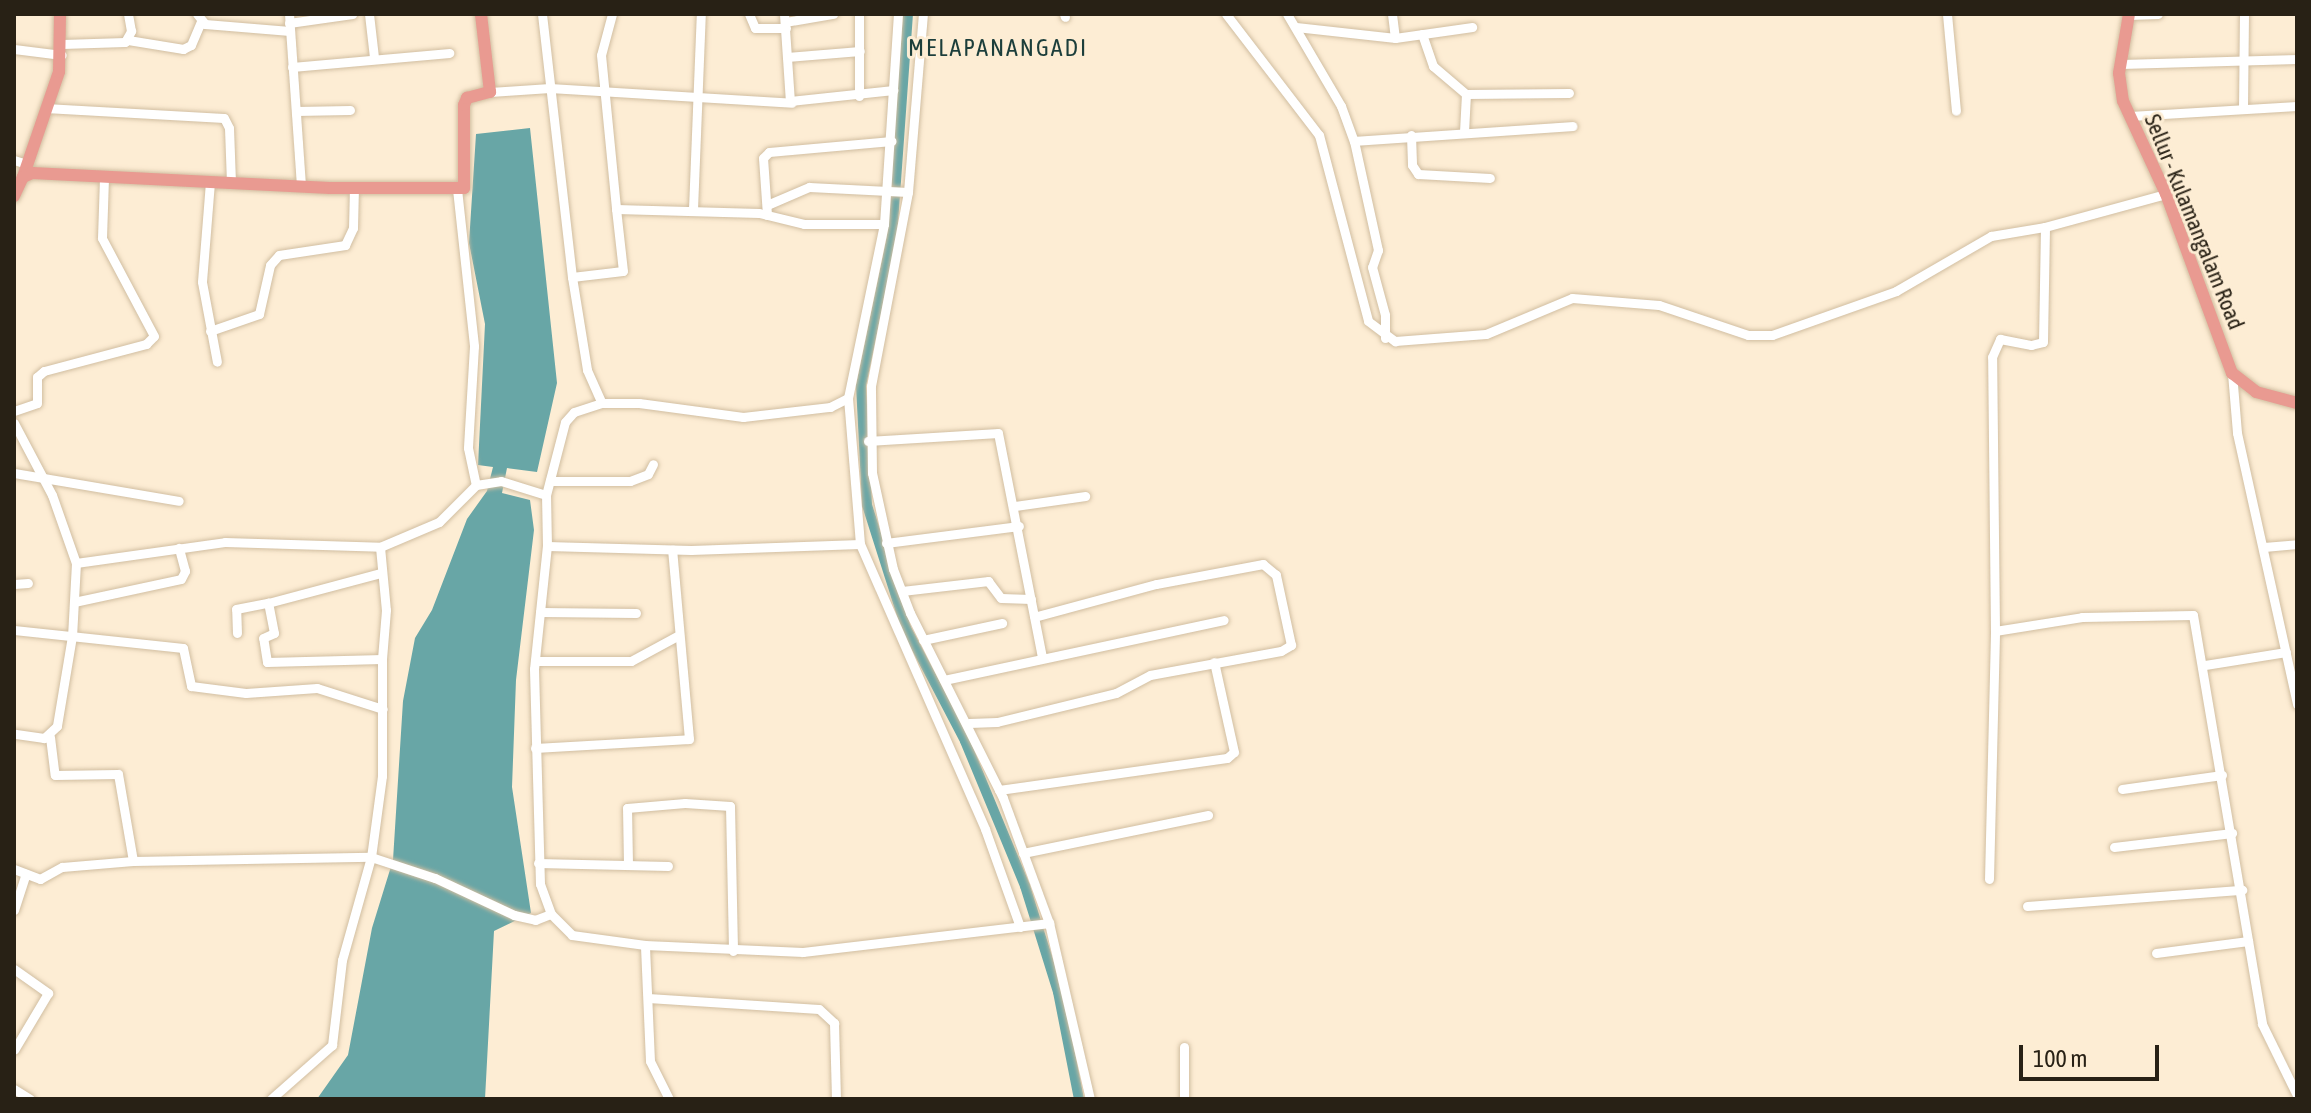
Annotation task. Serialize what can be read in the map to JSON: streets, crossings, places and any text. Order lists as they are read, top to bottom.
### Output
{
  "streets": {
    "main road": ["Sellur - Kulamangalam Road"]
  },
  "districts": ["MELAPANANGADI"],
  "scale_bar": "100 m"
}
